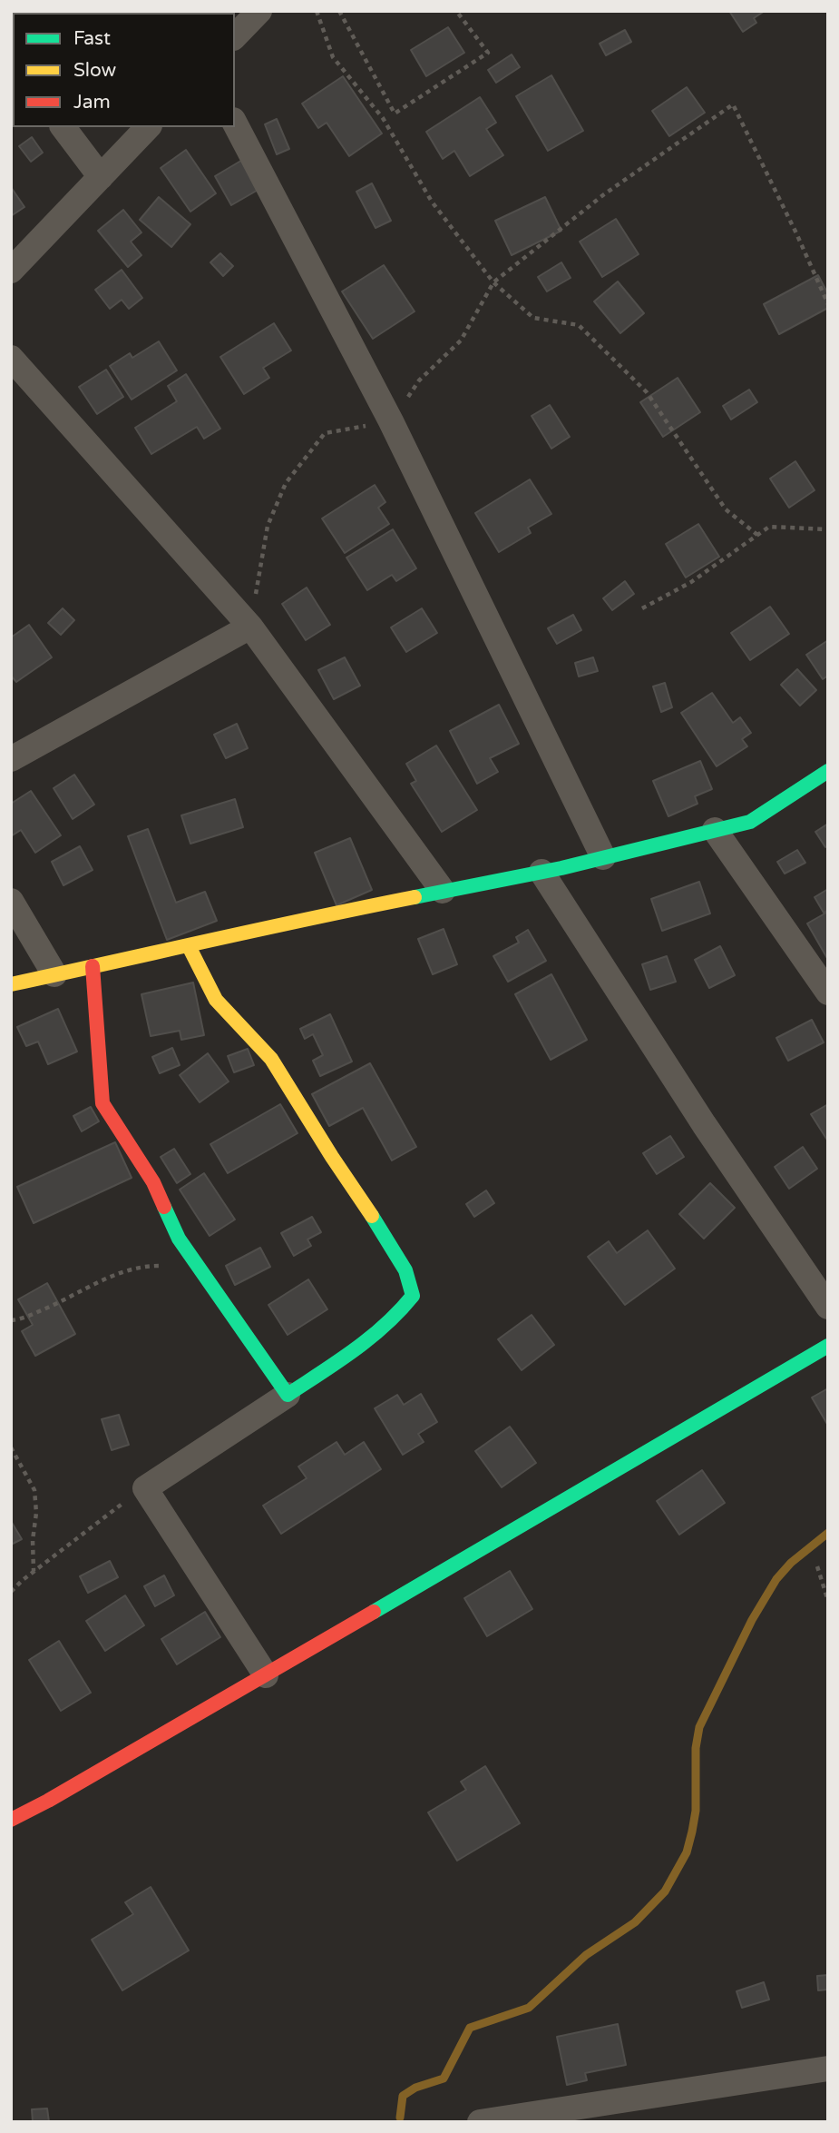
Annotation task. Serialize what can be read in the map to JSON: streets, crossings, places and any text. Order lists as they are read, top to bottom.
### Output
{
  "legend": ["Fast", "Slow", "Jam"]
}
